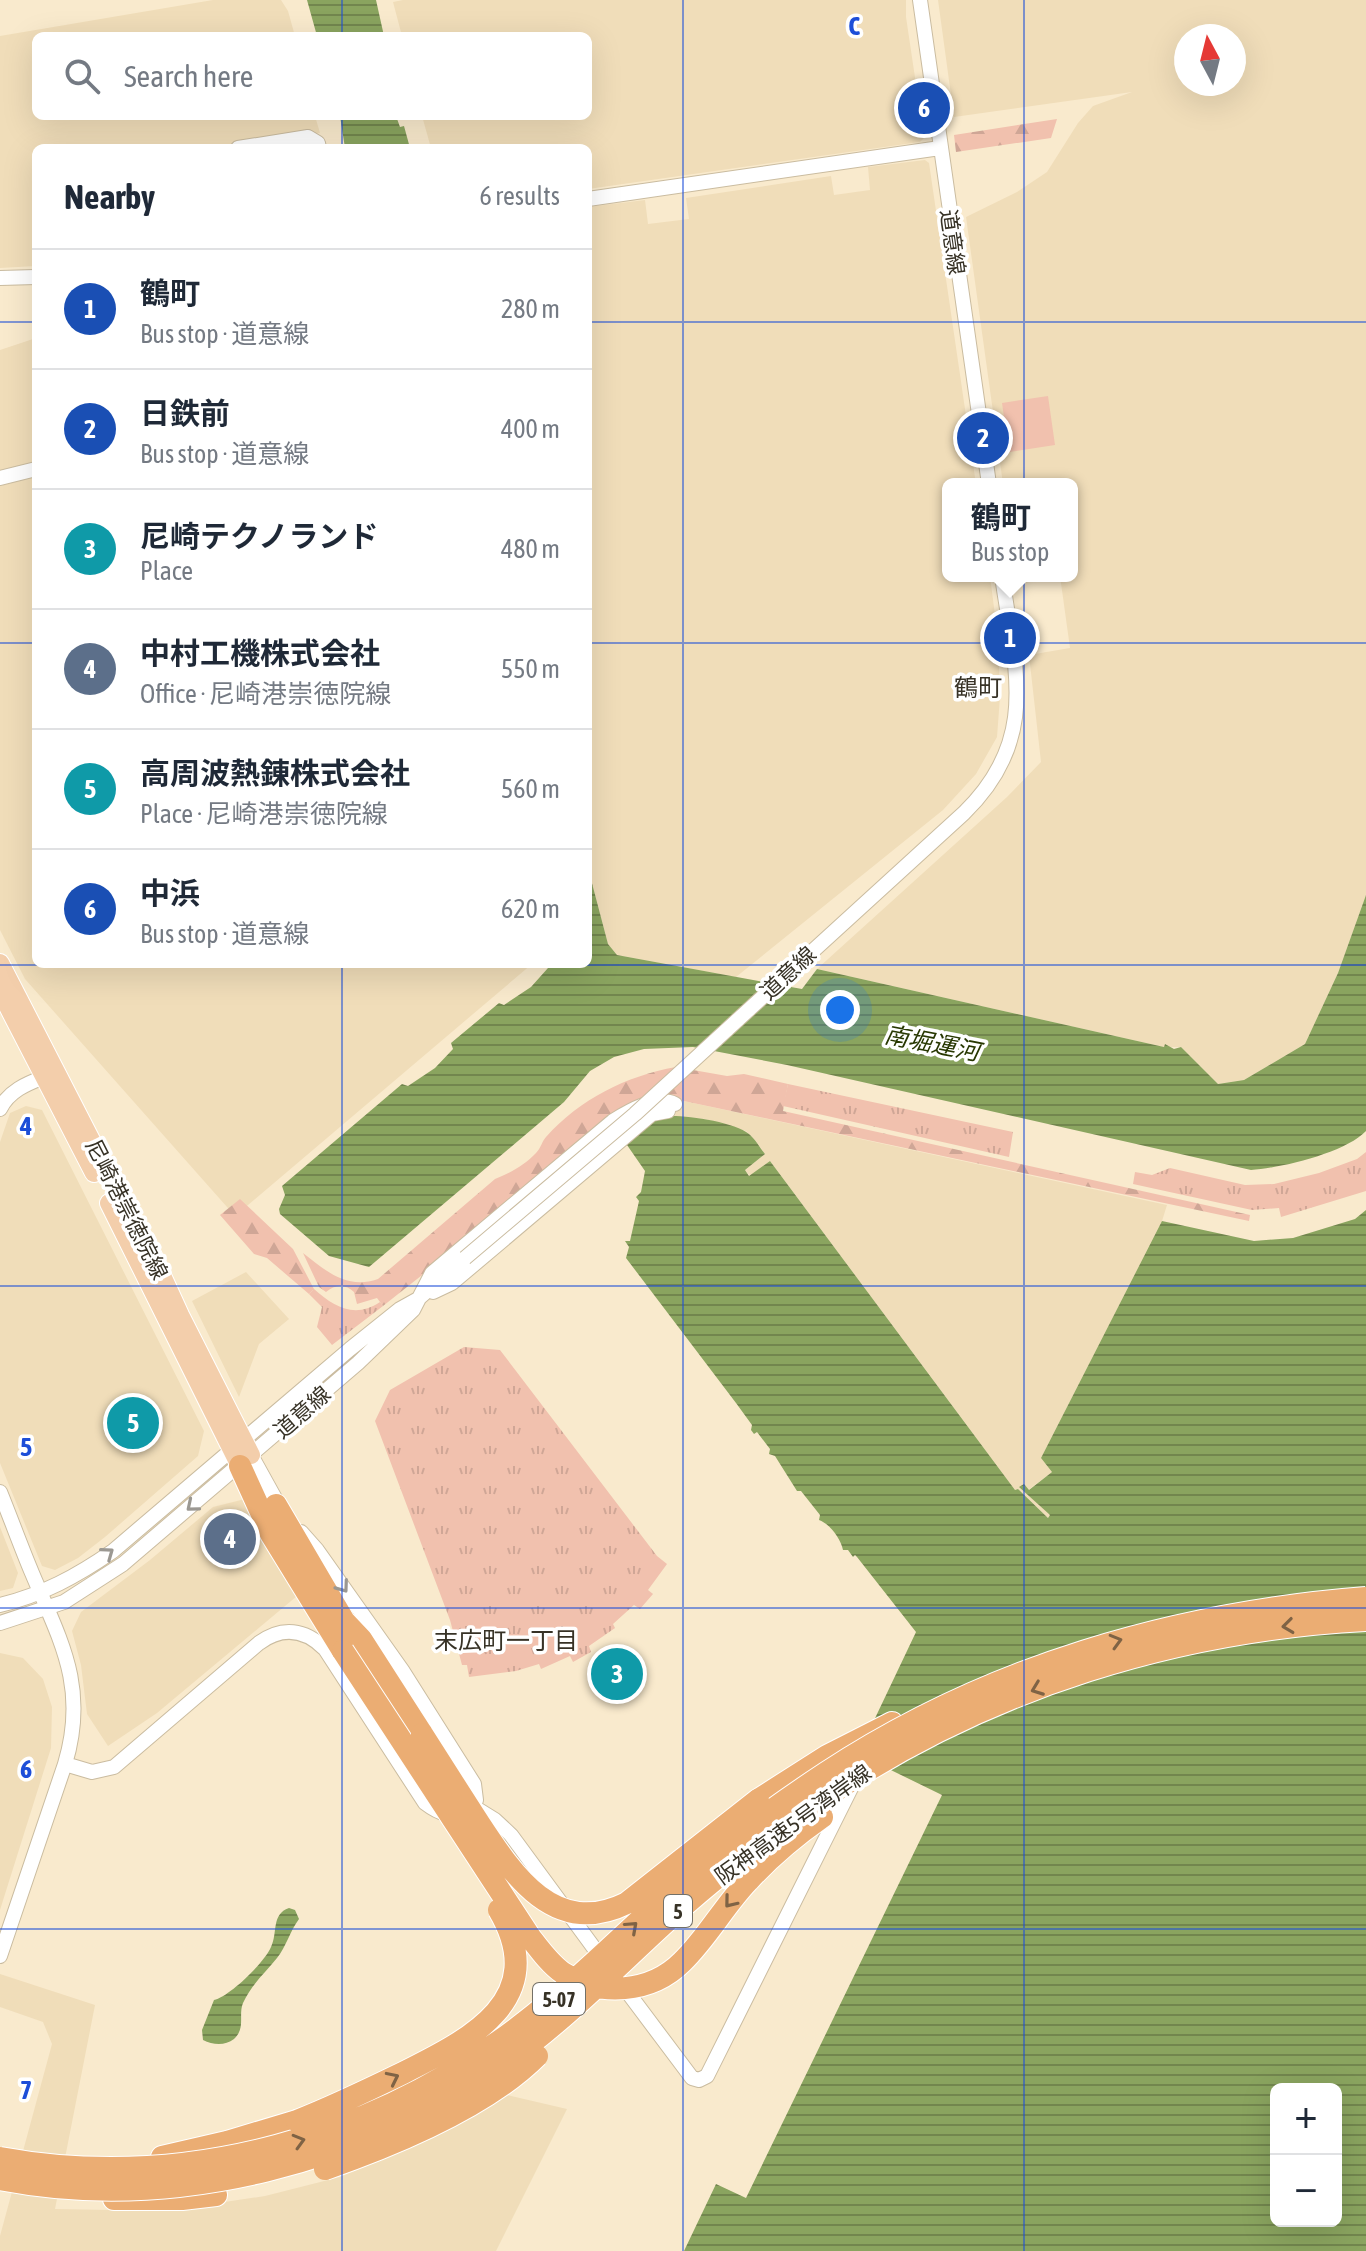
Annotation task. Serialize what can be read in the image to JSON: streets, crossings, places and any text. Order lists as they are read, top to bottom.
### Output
{
  "streets": {
    "highway": ["阪神高速5号湾岸線", "5", "5-07"],
    "main road": ["尼崎港崇徳院線"],
    "street": ["道意線"]
  },
  "crossings": [
    ["道意線", "尼崎港崇徳院線"],
    ["道意線", "5-07"],
    ["尼崎港崇徳院線", "5-07"],
    ["阪神高速5号湾岸線", "5-07"]
  ],
  "districts": ["鶴町", "末広町一丁目"],
  "water": ["南堀運河"],
  "north": "top",
  "page": {
    "search": "Search here",
    "pins": [
      "6",
      "2",
      "1",
      "5",
      "4",
      "3"
    ],
    "heading": ["Nearby", "6 results"],
    "list": [
      {
        "mark": "1",
        "name": "鶴町",
        "note": "Bus stop · 道意線",
        "value": "280 m"
      },
      {
        "mark": "2",
        "name": "日鉄前",
        "note": "Bus stop · 道意線",
        "value": "400 m"
      },
      {
        "mark": "3",
        "name": "尼崎テクノランド",
        "note": "Place",
        "value": "480 m"
      },
      {
        "mark": "4",
        "name": "中村工機株式会社",
        "note": "Office · 尼崎港崇徳院線",
        "value": "550 m"
      },
      {
        "mark": "5",
        "name": "高周波熱錬株式会社",
        "note": "Place · 尼崎港崇徳院線",
        "value": "560 m"
      },
      {
        "mark": "6",
        "name": "中浜",
        "note": "Bus stop · 道意線",
        "value": "620 m"
      }
    ],
    "popup": ["鶴町", "Bus stop"],
    "map_buttons": ["+", "−"]
  },
  "grid": {
    "columns": ["C"],
    "rows": [
      "4",
      "5",
      "6",
      "7"
    ]
  }
}
